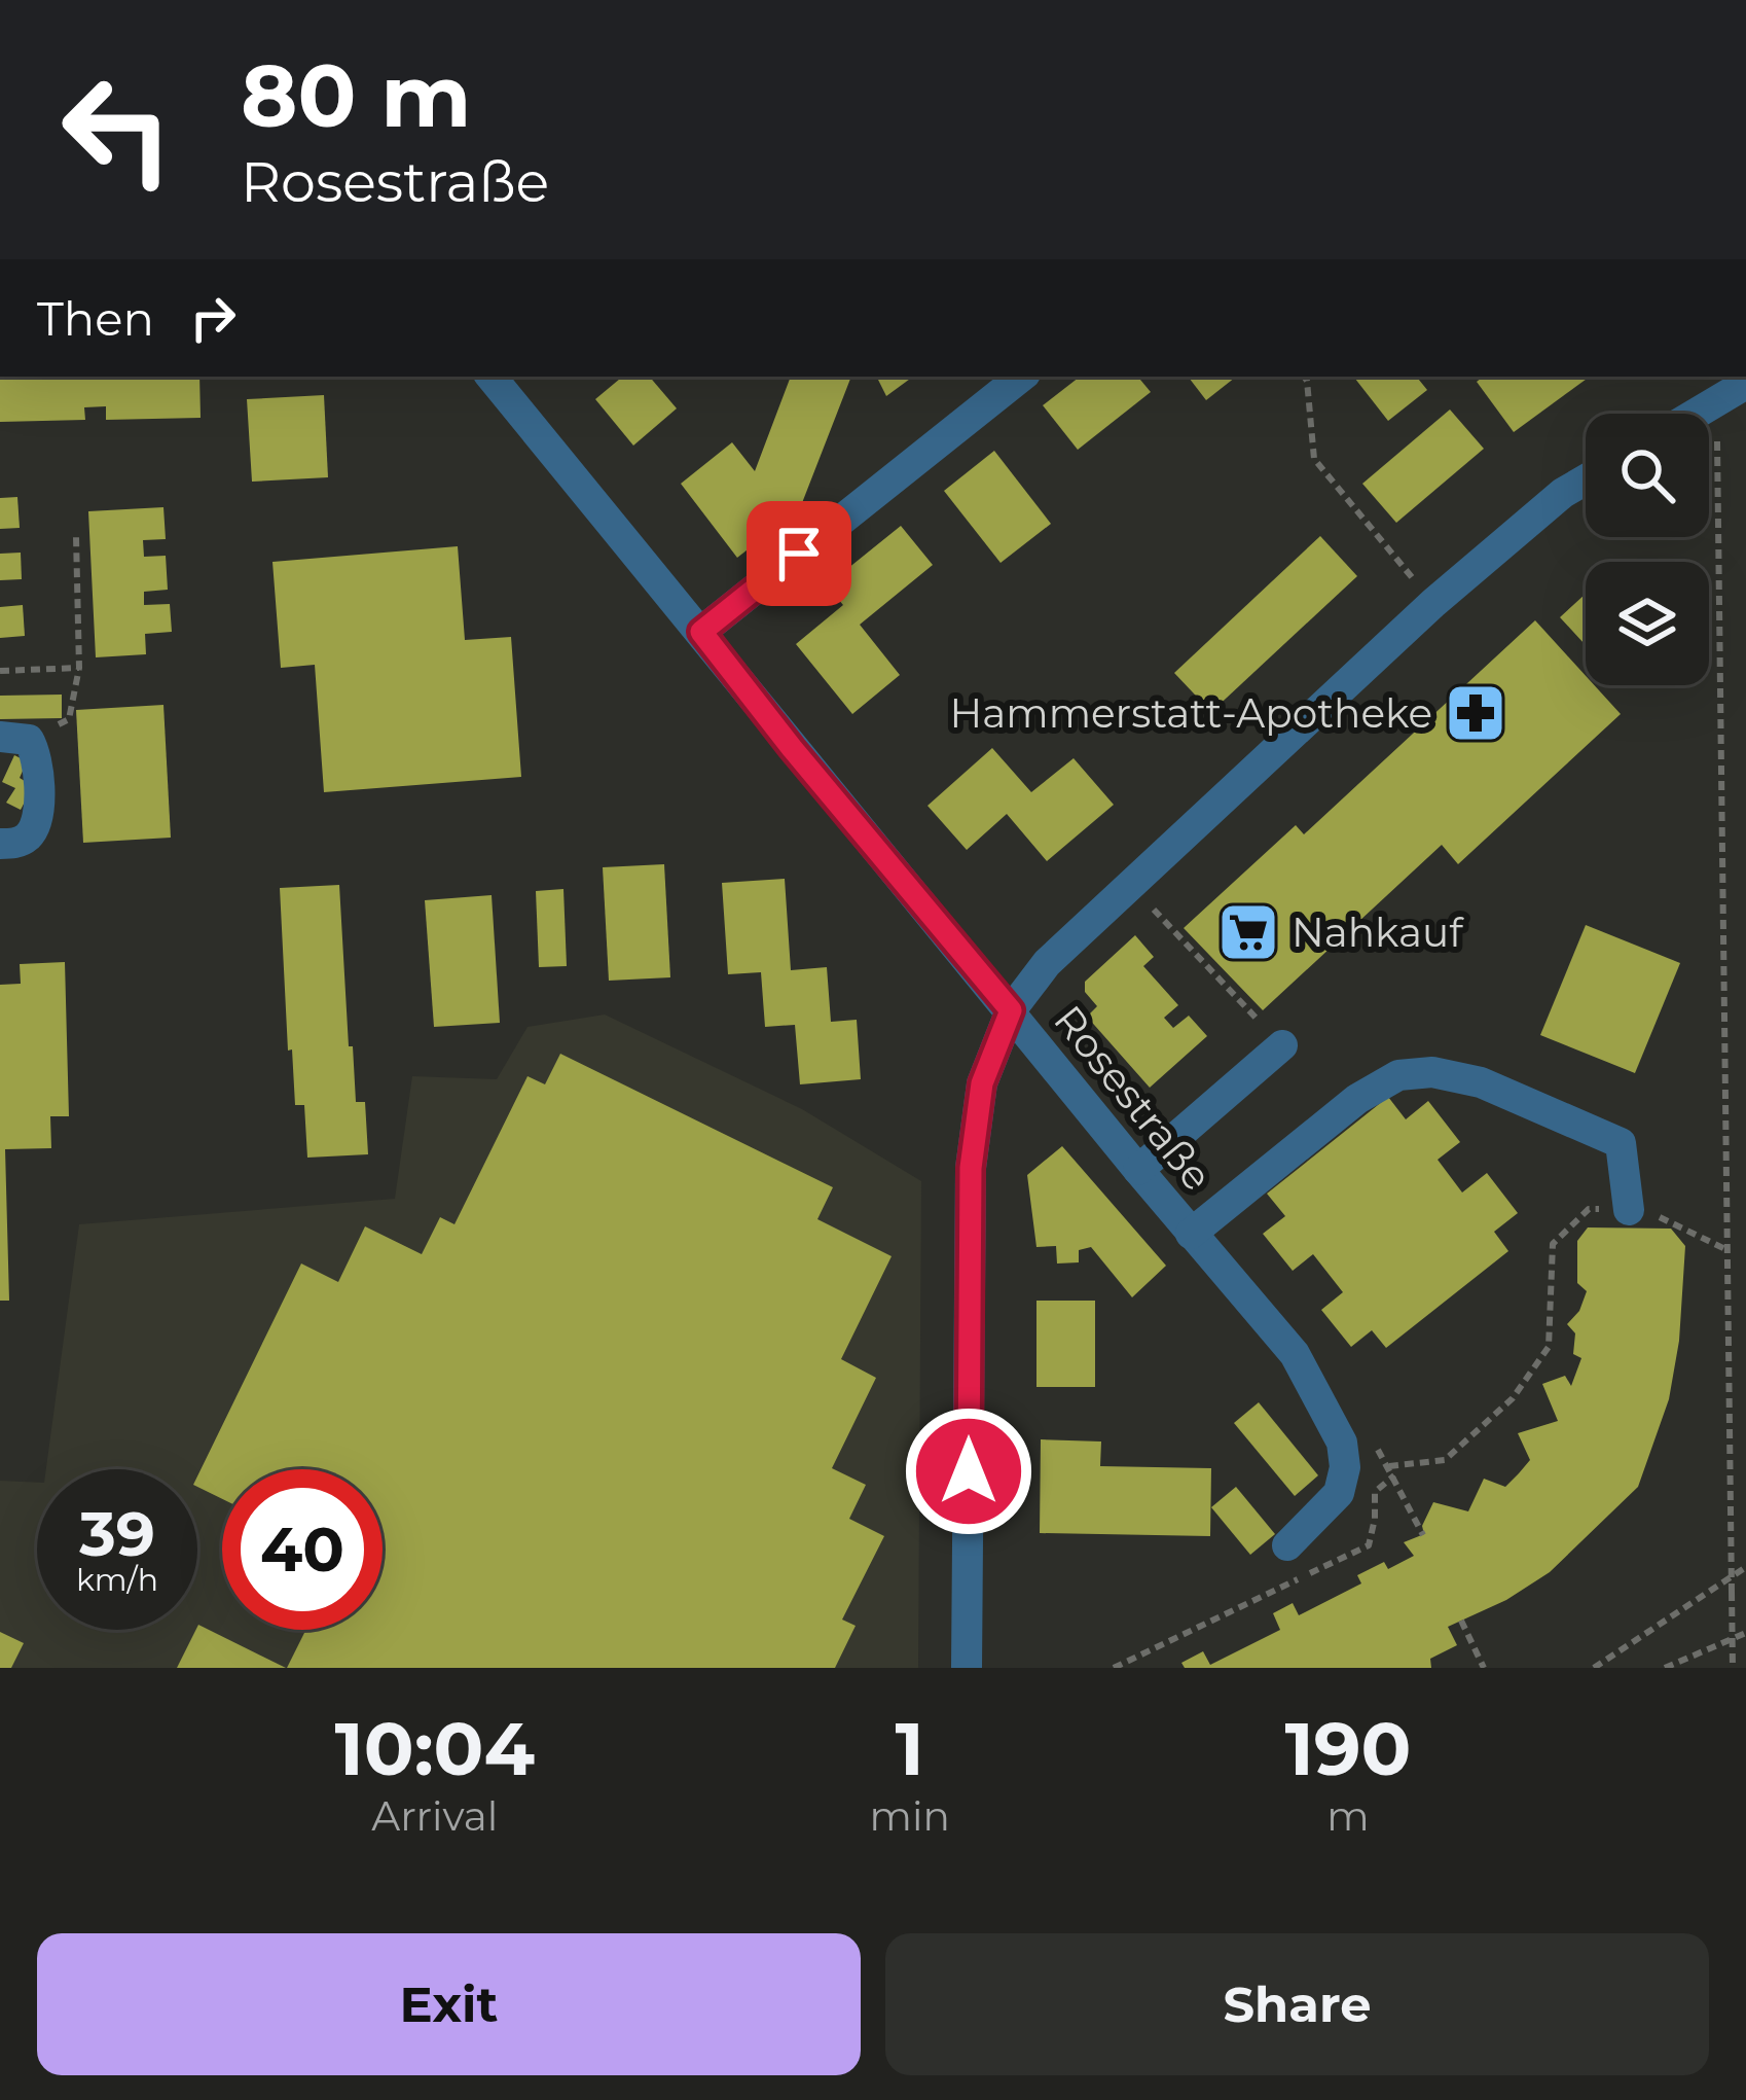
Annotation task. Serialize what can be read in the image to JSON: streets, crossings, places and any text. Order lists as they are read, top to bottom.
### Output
{
  "streets": {
    "street": ["Rosestraße"]
  },
  "places": {
    "pharmacy": ["Hammerstatt-Apotheke"],
    "supermarket": ["Nahkauf"]
  },
  "page": {
    "turn": ["80 m", "Rosestraße"],
    "then": "Then",
    "speed": "39 km/h",
    "limit": "40",
    "eta": [
      "10:04",
      "Arrival",
      "1",
      "min",
      "190",
      "m"
    ],
    "buttons": ["Exit", "Share"]
  }
}
